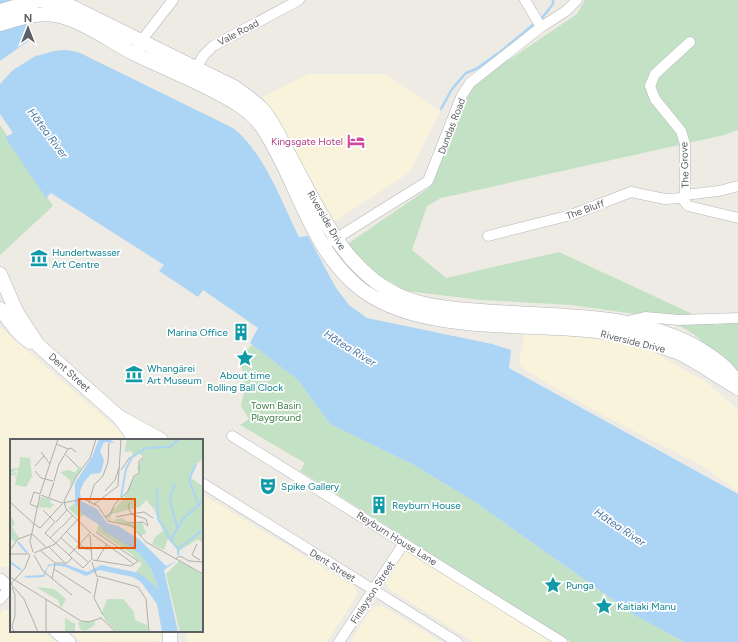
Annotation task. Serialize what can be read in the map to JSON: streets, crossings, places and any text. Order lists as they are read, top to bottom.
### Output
{
  "streets": {
    "main road": ["Riverside Drive", "Dent Street"],
    "street": [
      "Vale Road",
      "Dundas Road",
      "The Grove",
      "The Bluff",
      "Reyburn House Lane",
      "Finlayson Street"
    ]
  },
  "crossings": [
    ["Vale Road", "Riverside Drive"],
    ["Dundas Road", "Riverside Drive"],
    ["The Grove", "The Bluff"],
    ["Dent Street", "Finlayson Street"],
    ["Reyburn House Lane", "Finlayson Street"]
  ],
  "water": ["Hātea River"],
  "parks": ["Town Basin Playground"],
  "places": {
    "hotel": ["Kingsgate Hotel"],
    "museum": ["Hundertwasser Art Centre", "Whangārei Art Museum"],
    "building": ["Marina Office", "Reyburn House"],
    "place": ["About time Rolling Ball Clock", "Punga", "Kaitiaki Manu"],
    "theatre": ["Spike Gallery"]
  },
  "north": "top"
}
